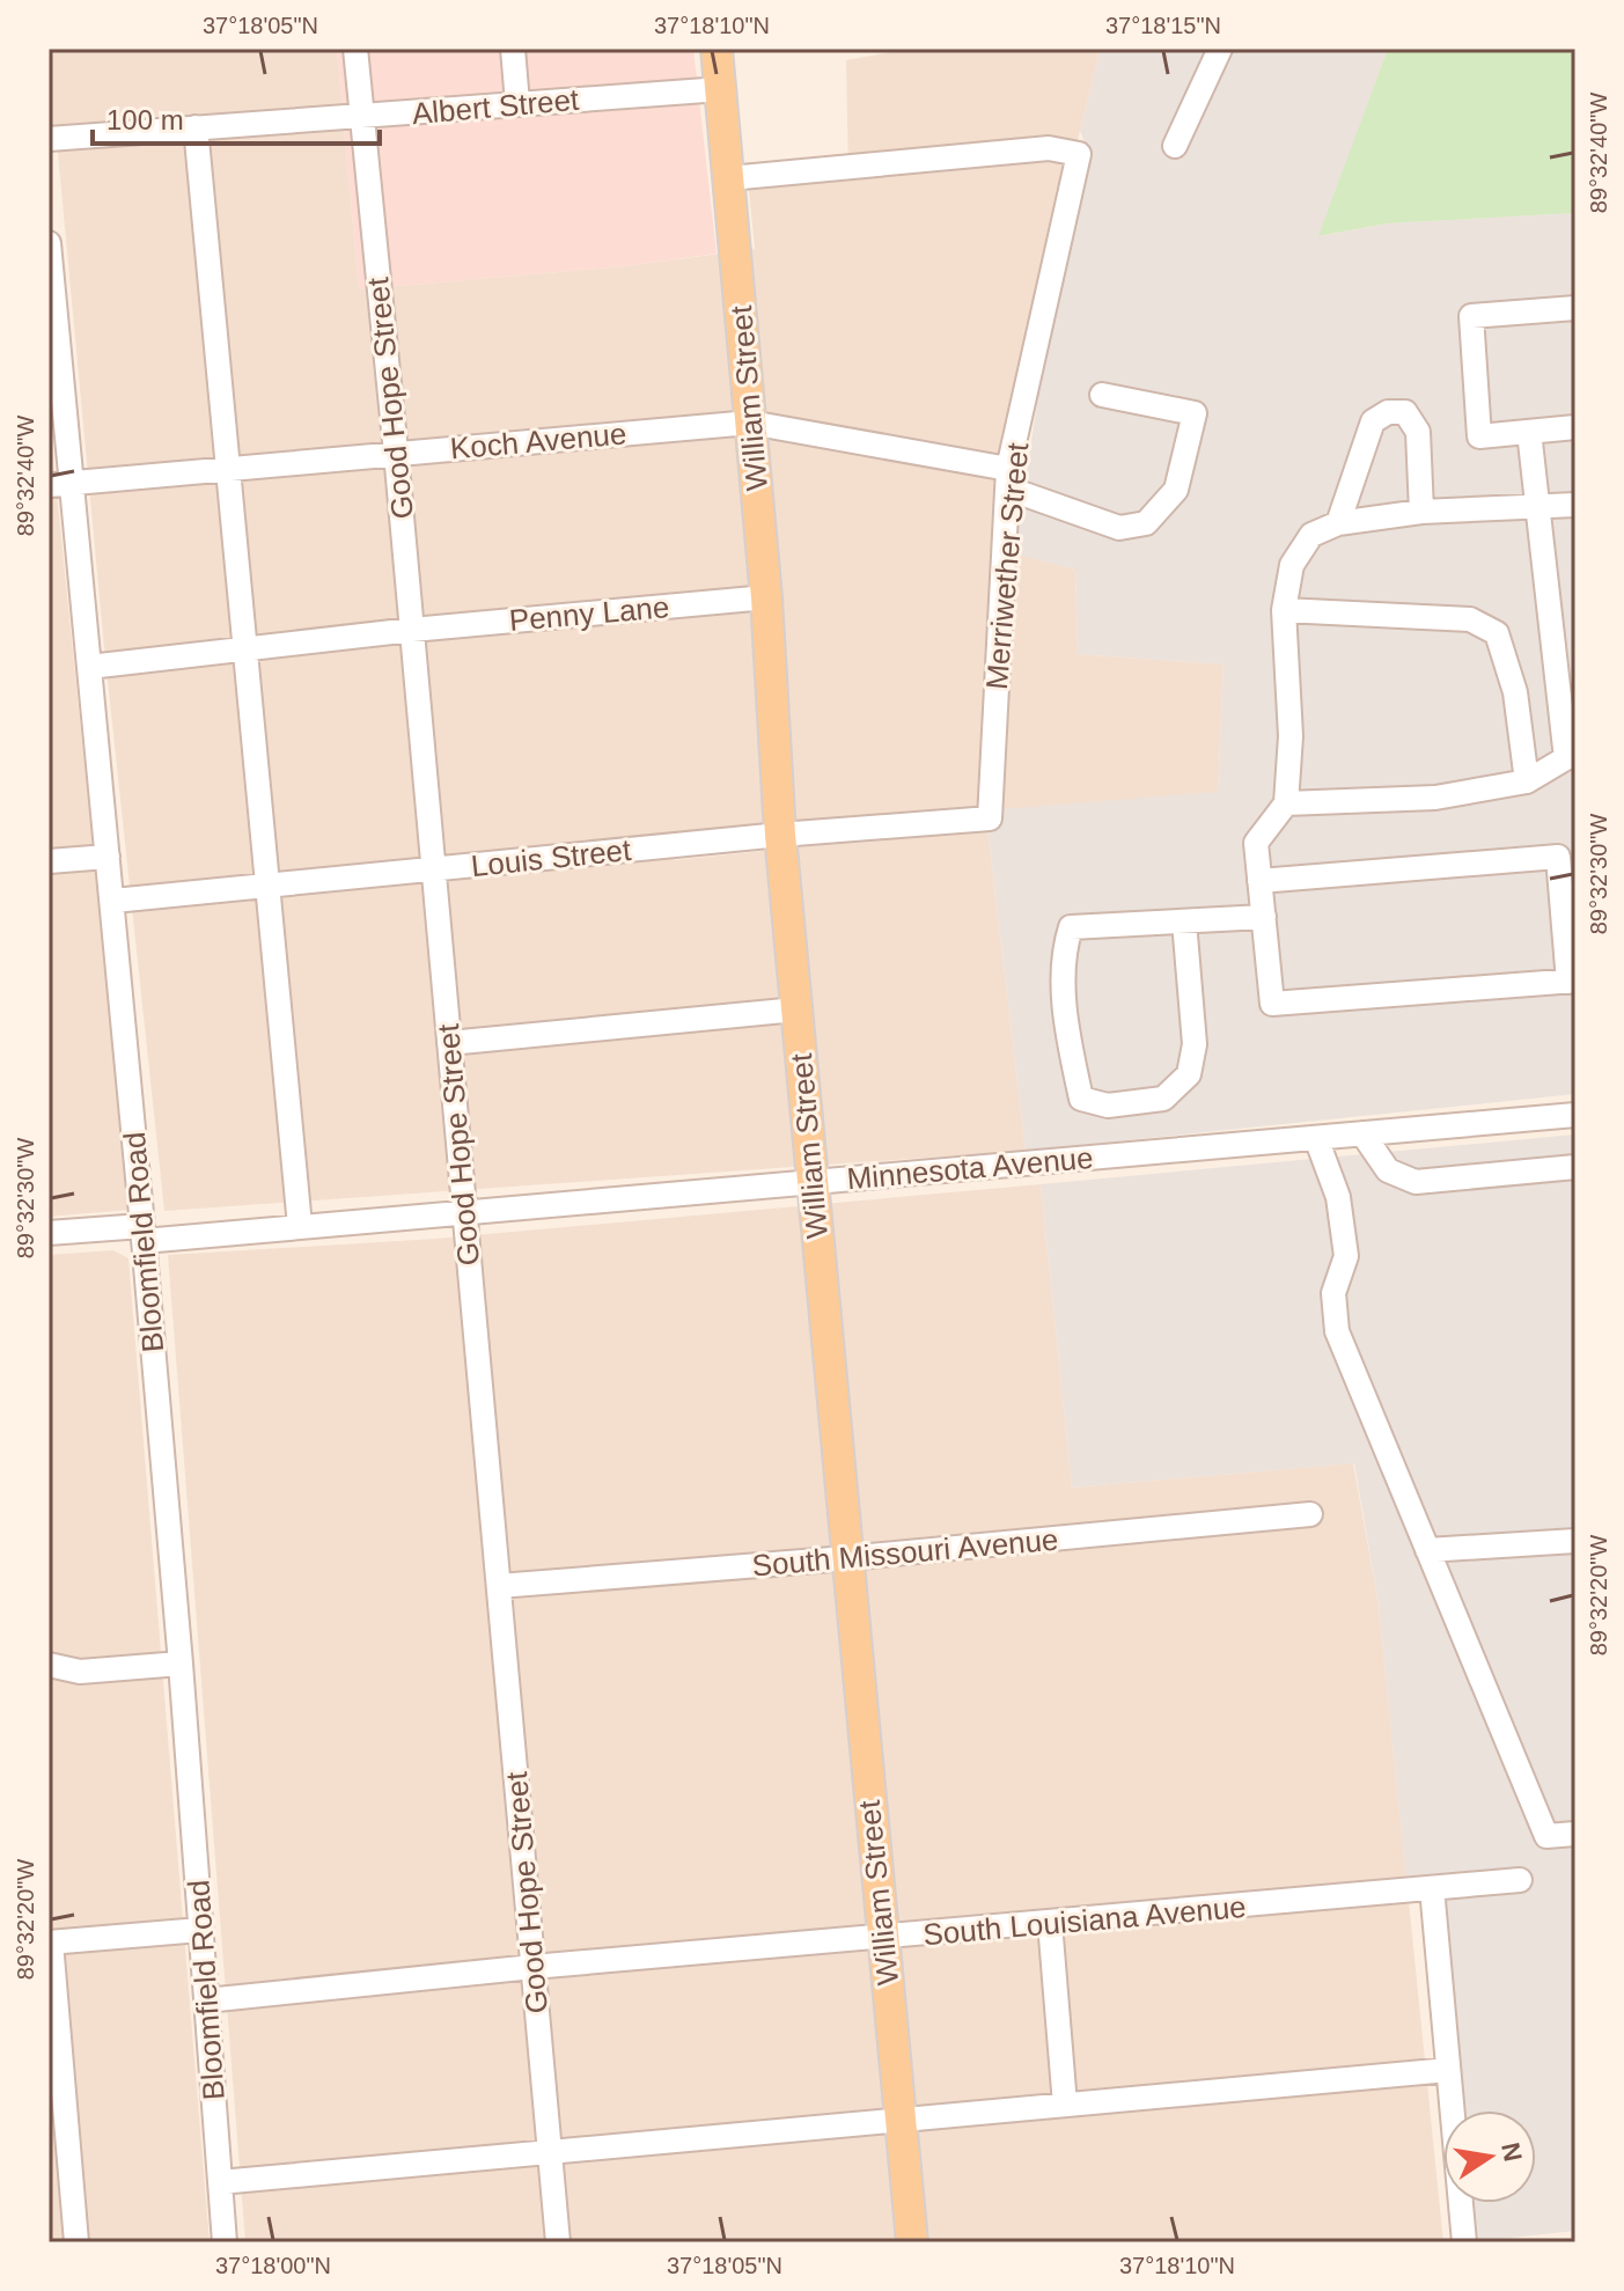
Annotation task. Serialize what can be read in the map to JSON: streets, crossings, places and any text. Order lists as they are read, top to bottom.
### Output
{
  "streets": {
    "main road": ["William Street"],
    "street": [
      "Albert Street",
      "Good Hope Street",
      "Koch Avenue",
      "Merriwether Street",
      "Penny Lane",
      "Louis Street",
      "Minnesota Avenue",
      "Bloomfield Road",
      "South Missouri Avenue",
      "South Louisiana Avenue"
    ]
  },
  "crossings": [
    ["Albert Street", "Good Hope Street"],
    ["Albert Street", "William Street"],
    ["Good Hope Street", "Koch Avenue"],
    ["Good Hope Street", "Penny Lane"],
    ["Good Hope Street", "Louis Street"],
    ["Good Hope Street", "Minnesota Avenue"],
    ["Good Hope Street", "South Missouri Avenue"],
    ["Good Hope Street", "South Louisiana Avenue"],
    ["William Street", "Koch Avenue"],
    ["William Street", "Merriwether Street"],
    ["William Street", "Penny Lane"],
    ["William Street", "Louis Street"],
    ["William Street", "Minnesota Avenue"],
    ["William Street", "South Missouri Avenue"],
    ["William Street", "South Louisiana Avenue"],
    ["Koch Avenue", "Merriwether Street"],
    ["Koch Avenue", "Bloomfield Road"],
    ["Merriwether Street", "Louis Street"],
    ["Penny Lane", "Bloomfield Road"],
    ["Louis Street", "Bloomfield Road"],
    ["Minnesota Avenue", "Bloomfield Road"],
    ["Bloomfield Road", "South Louisiana Avenue"]
  ],
  "scale_bar": "100 m",
  "north": "right",
  "coordinates": [
    "37°18'05\"N",
    "37°18'10\"N",
    "37°18'15\"N",
    "89°32'40\"W",
    "89°32'30\"W",
    "89°32'20\"W",
    "37°18'00\"N"
  ]
}
